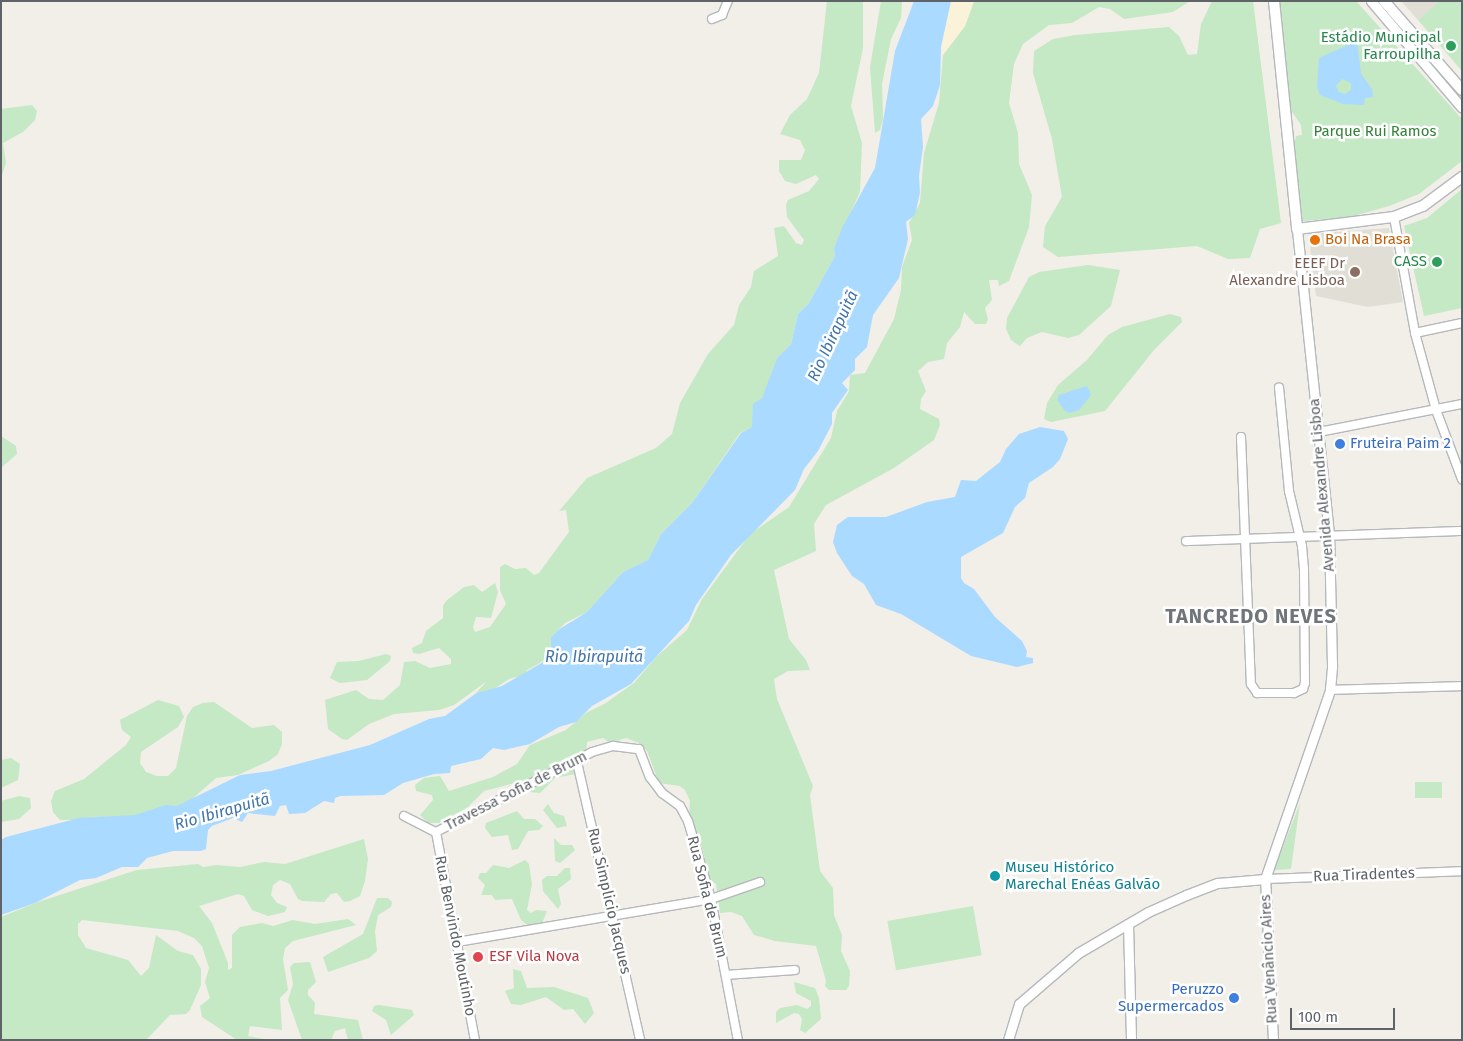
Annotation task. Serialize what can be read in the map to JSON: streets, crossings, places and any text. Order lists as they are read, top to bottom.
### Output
{
  "streets": {
    "main road": ["Avenida Alexandre Lisboa"],
    "street": [
      "Travessa Sofia de Brum",
      "Rua Tiradentes",
      "Rua Sofia de Brum",
      "Rua Simplicio Jacques",
      "Rua Benvindo Moutinho",
      "Rua Venâncio Aires"
    ]
  },
  "crossings": [
    ["Avenida Alexandre Lisboa", "Rua Tiradentes"],
    ["Avenida Alexandre Lisboa", "Rua Venâncio Aires"],
    ["Travessa Sofia de Brum", "Rua Sofia de Brum"],
    ["Travessa Sofia de Brum", "Rua Simplicio Jacques"],
    ["Travessa Sofia de Brum", "Rua Benvindo Moutinho"],
    ["Rua Tiradentes", "Rua Venâncio Aires"]
  ],
  "districts": ["TANCREDO NEVES"],
  "water": ["Rio Ibirapuitã"],
  "parks": ["Parque Rui Ramos"],
  "places": [
    "Estádio Municipal Farroupilha",
    "Boi Na Brasa",
    "CASS",
    "EEEF Dr Alexandre Lisboa",
    "Fruteira Paim 2",
    "Museu Histórico Marechal Enéas Galvão",
    "ESF Vila Nova",
    "Peruzzo Supermercados"
  ],
  "scale_bar": "100 m"
}
